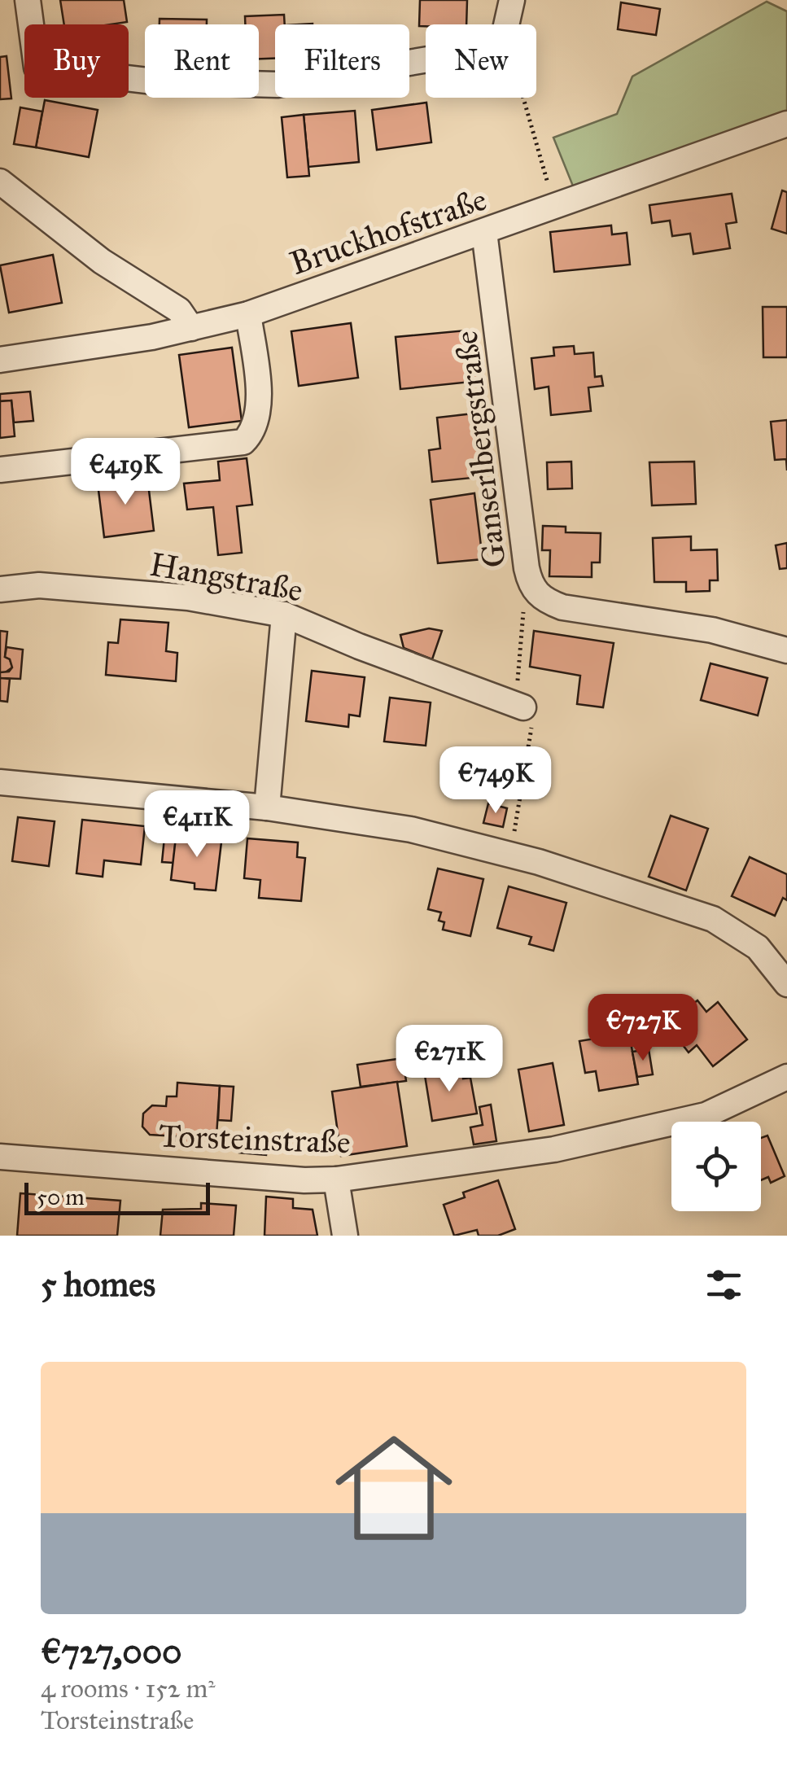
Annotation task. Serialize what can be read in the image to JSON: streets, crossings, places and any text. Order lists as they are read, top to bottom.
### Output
{
  "streets": {
    "street": [
      "Bruckhofstraße",
      "Ganserlbergstraße",
      "Hangstraße",
      "Torsteinstraße"
    ]
  },
  "crossings": [
    ["Bruckhofstraße", "Ganserlbergstraße"]
  ],
  "scale_bar": "50 m",
  "page": {
    "chip": [
      "Buy",
      "Rent",
      "Filters",
      "New"
    ],
    "price": [
      "€419K",
      "€749K",
      "€411K",
      "€727K",
      "€271K"
    ],
    "scale": "50 m",
    "heading": "5 homes",
    "list": [
      {
        "name": "€727,000",
        "note": "4 rooms · 152 m² · Torsteinstraße"
      }
    ]
  }
}
